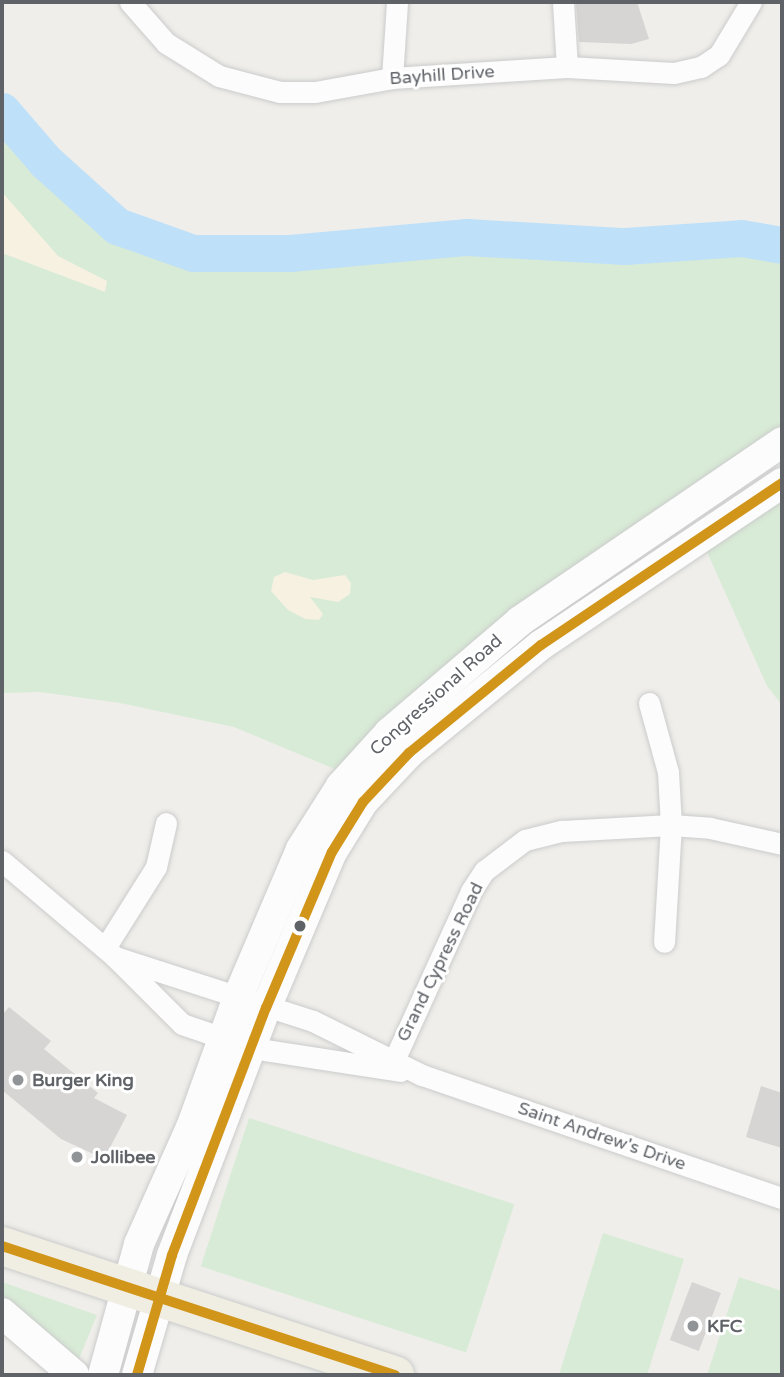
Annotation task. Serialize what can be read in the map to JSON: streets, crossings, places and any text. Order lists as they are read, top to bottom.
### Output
{
  "streets": {
    "main road": ["Congressional Road"],
    "street": ["Bayhill Drive", "Grand Cypress Road", "Saint Andrew's Drive"]
  },
  "crossings": [
    ["Congressional Road", "Saint Andrew's Drive"],
    ["Grand Cypress Road", "Saint Andrew's Drive"]
  ],
  "places": ["Burger King", "Jollibee", "KFC"]
}
